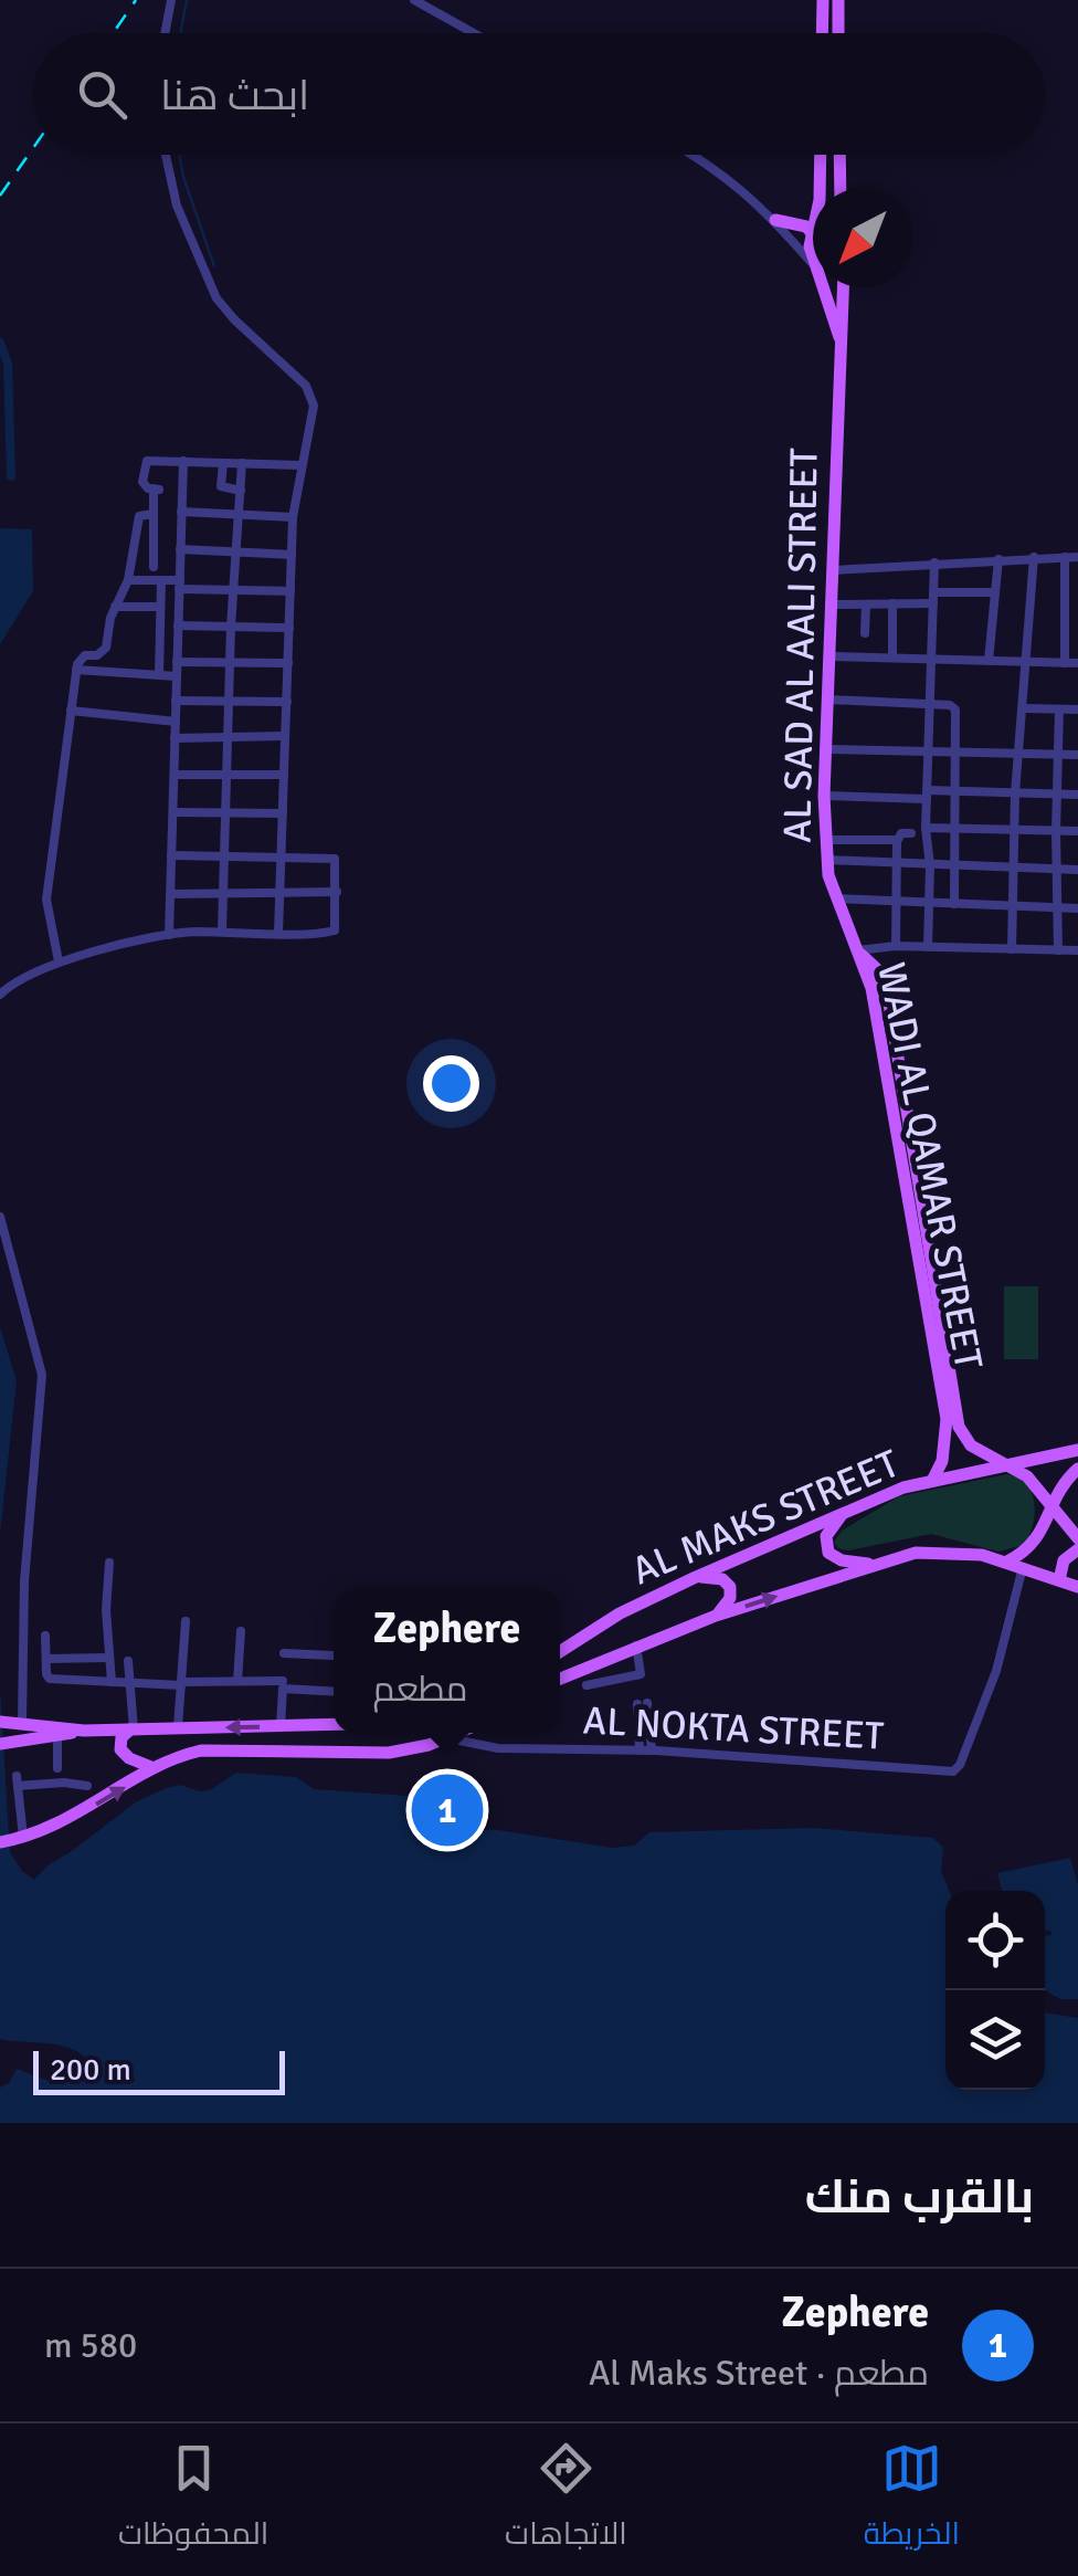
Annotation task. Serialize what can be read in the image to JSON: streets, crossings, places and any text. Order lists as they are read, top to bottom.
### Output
{
  "streets": {
    "main road": ["AL SAD AL AALI STREET", "WADI AL QAMAR STREET", "AL MAKS STREET"],
    "street": ["AL NOKTA STREET"]
  },
  "crossings": [
    ["AL SAD AL AALI STREET", "WADI AL QAMAR STREET"],
    ["WADI AL QAMAR STREET", "AL MAKS STREET"],
    ["AL MAKS STREET", "AL NOKTA STREET"]
  ],
  "scale_bar": "200 m",
  "north": "bottom left",
  "page": {
    "search": "ابحث هنا",
    "popup": ["Zephere", "مطعم"],
    "pins": "1",
    "scale": "200 m",
    "heading": "بالقرب منك",
    "list": [
      {
        "mark": "1",
        "name": "Zephere",
        "note": "مطعم · Al Maks Street",
        "value": "580 m"
      }
    ],
    "nav": ["الخريطة", "الاتجاهات", "المحفوظات"]
  }
}
